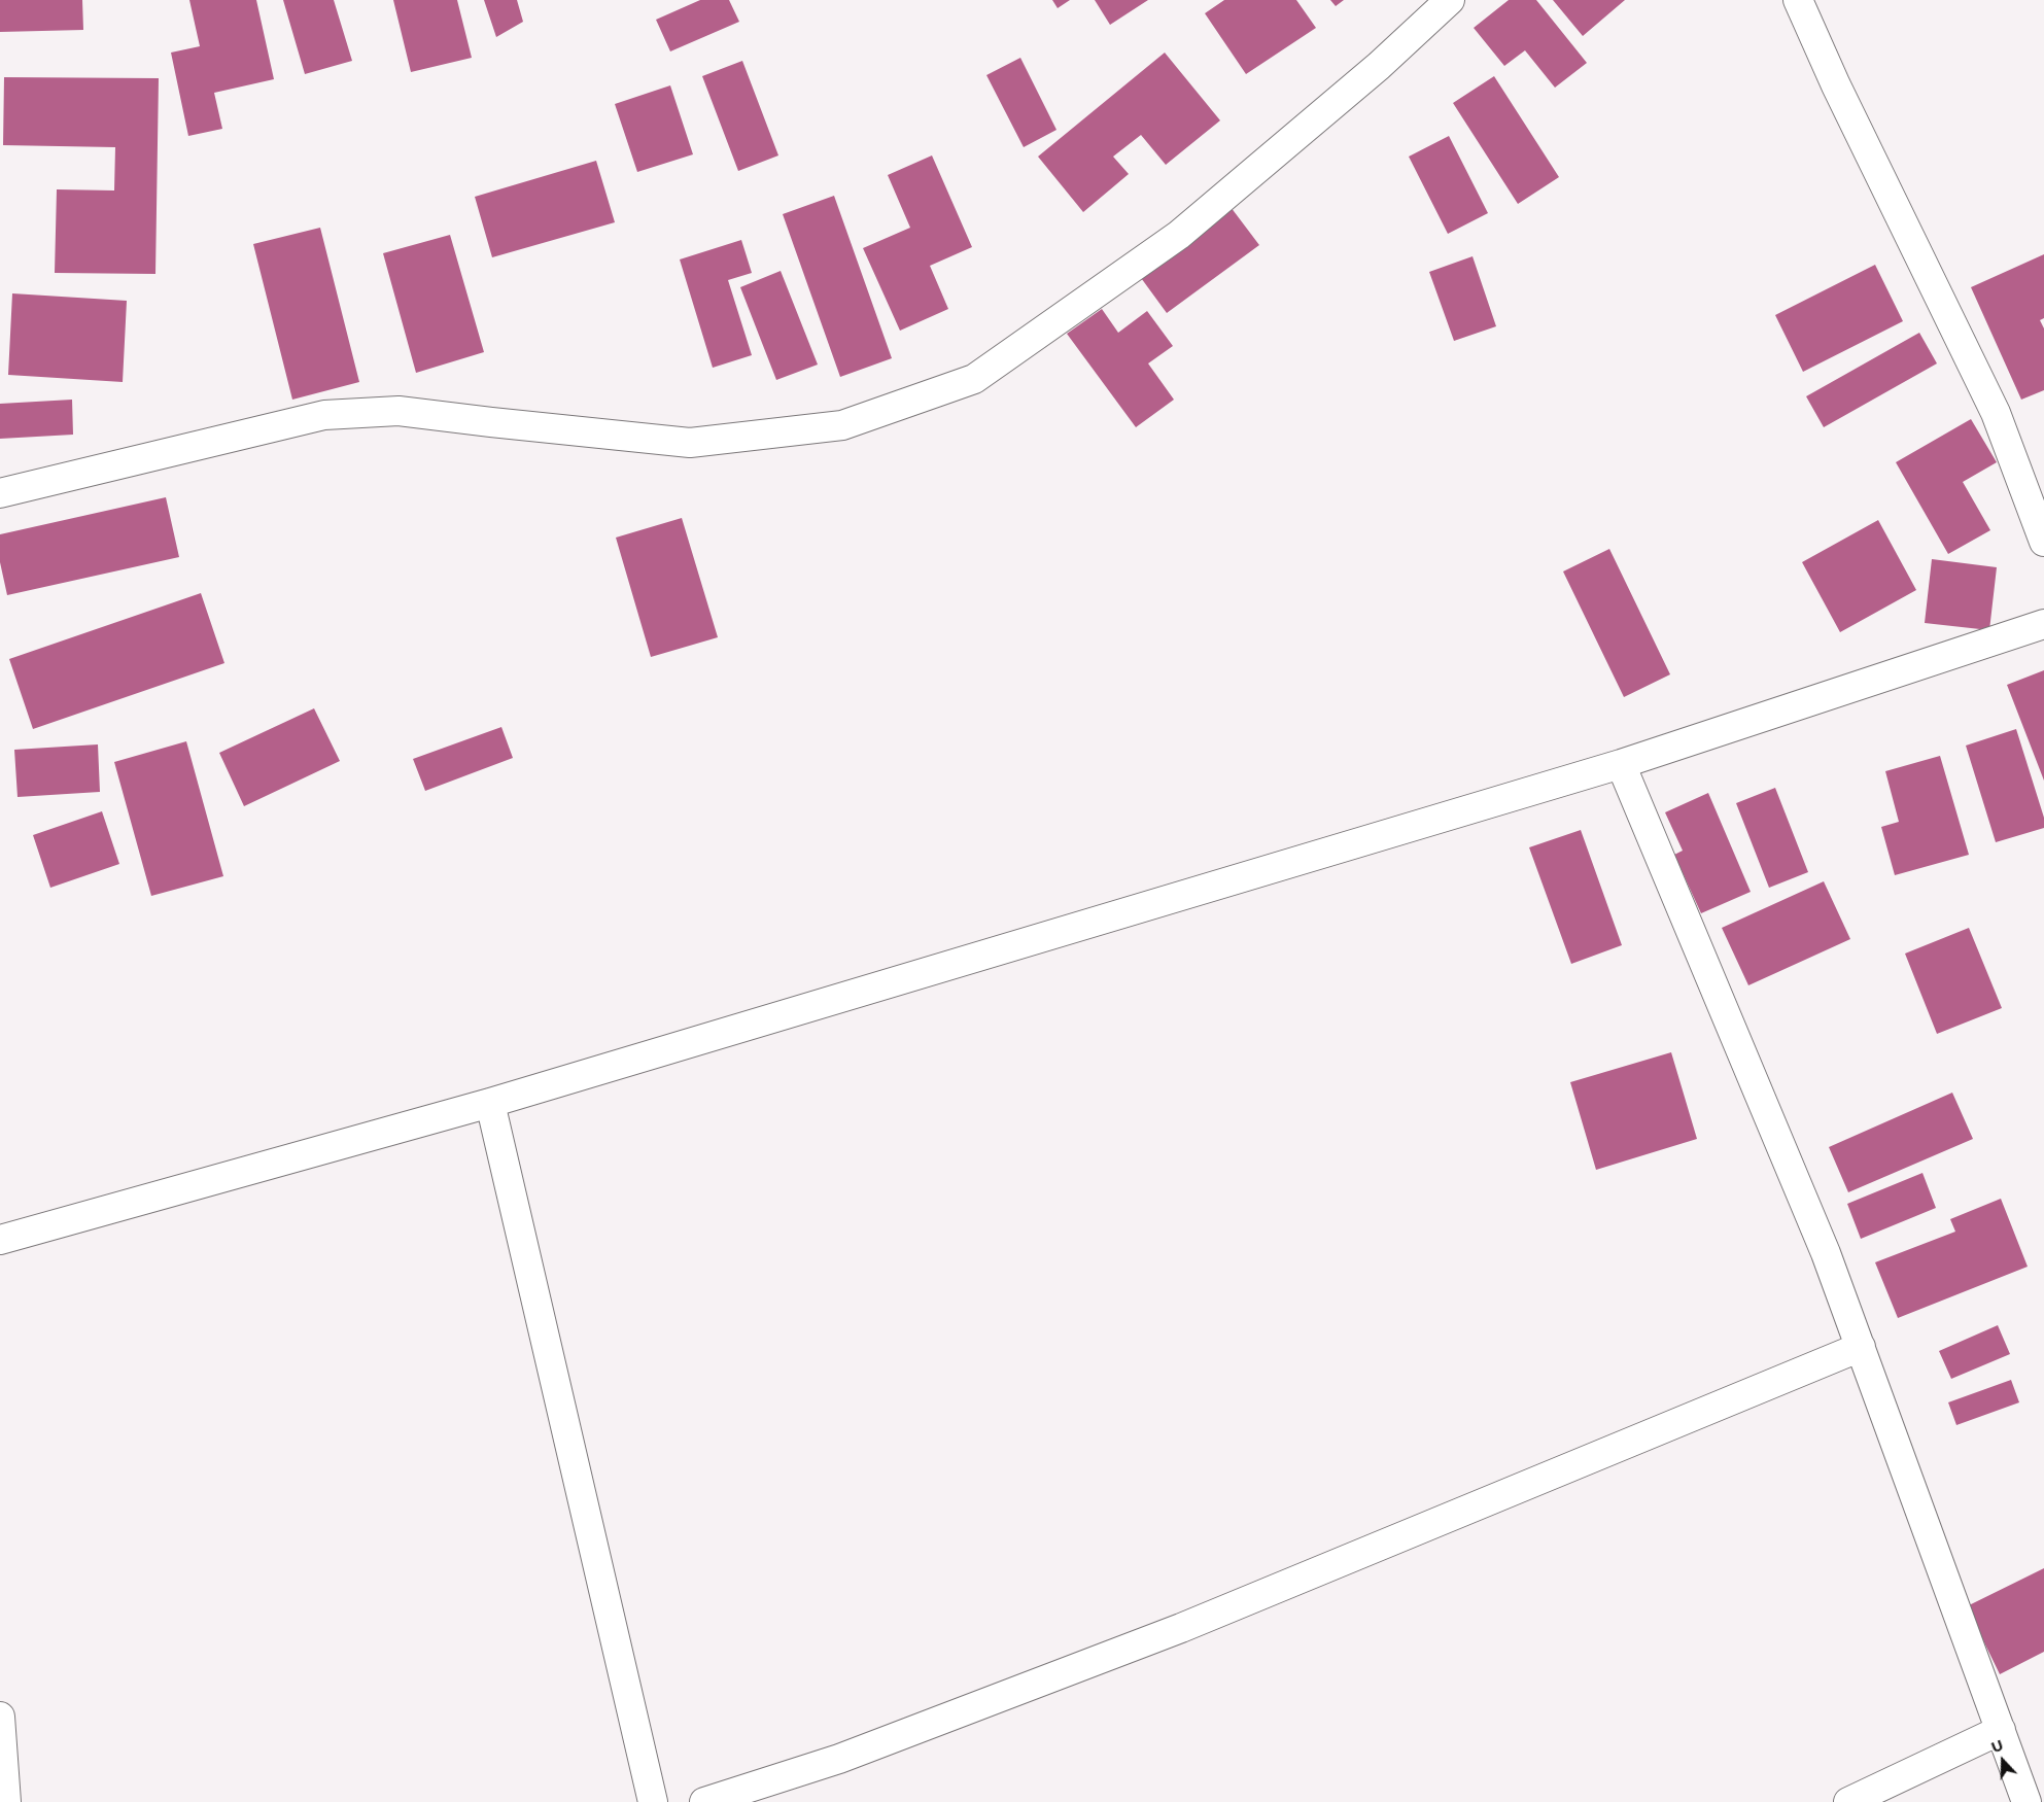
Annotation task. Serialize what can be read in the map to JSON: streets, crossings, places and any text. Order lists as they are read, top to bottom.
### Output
{
  "north": "top"
}
